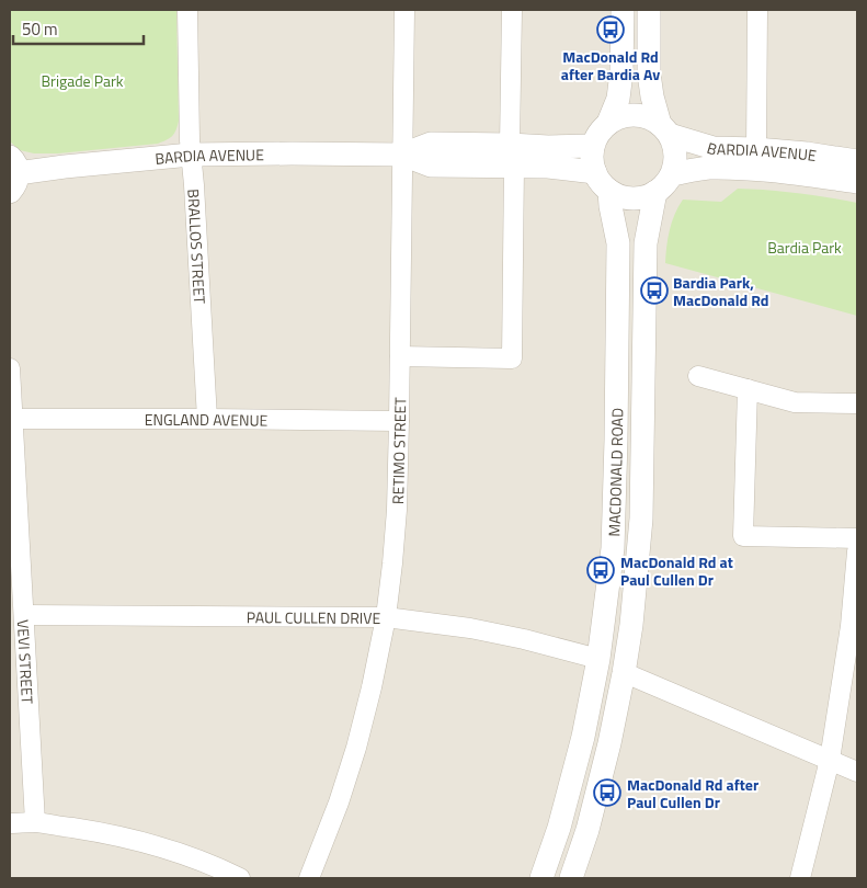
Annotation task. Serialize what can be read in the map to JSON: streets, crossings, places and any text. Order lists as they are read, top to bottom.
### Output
{
  "streets": {
    "street": [
      "BARDIA AVENUE",
      "BRALLOS STREET",
      "ENGLAND AVENUE",
      "RETIMO STREET",
      "MACDONALD ROAD",
      "PAUL CULLEN DRIVE",
      "VEVI STREET"
    ]
  },
  "crossings": [
    ["BARDIA AVENUE", "BRALLOS STREET"],
    ["BARDIA AVENUE", "RETIMO STREET"],
    ["BARDIA AVENUE", "MACDONALD ROAD"],
    ["BRALLOS STREET", "ENGLAND AVENUE"],
    ["ENGLAND AVENUE", "RETIMO STREET"],
    ["ENGLAND AVENUE", "VEVI STREET"],
    ["RETIMO STREET", "PAUL CULLEN DRIVE"],
    ["MACDONALD ROAD", "PAUL CULLEN DRIVE"],
    ["PAUL CULLEN DRIVE", "VEVI STREET"]
  ],
  "parks": ["Brigade Park", "Bardia Park"],
  "places": {
    "bus stop": [
      "MacDonald Rd after Bardia Av",
      "Bardia Park, MacDonald Rd",
      "MacDonald Rd at Paul Cullen Dr",
      "MacDonald Rd after Paul Cullen Dr"
    ]
  },
  "scale_bar": "50 m"
}
